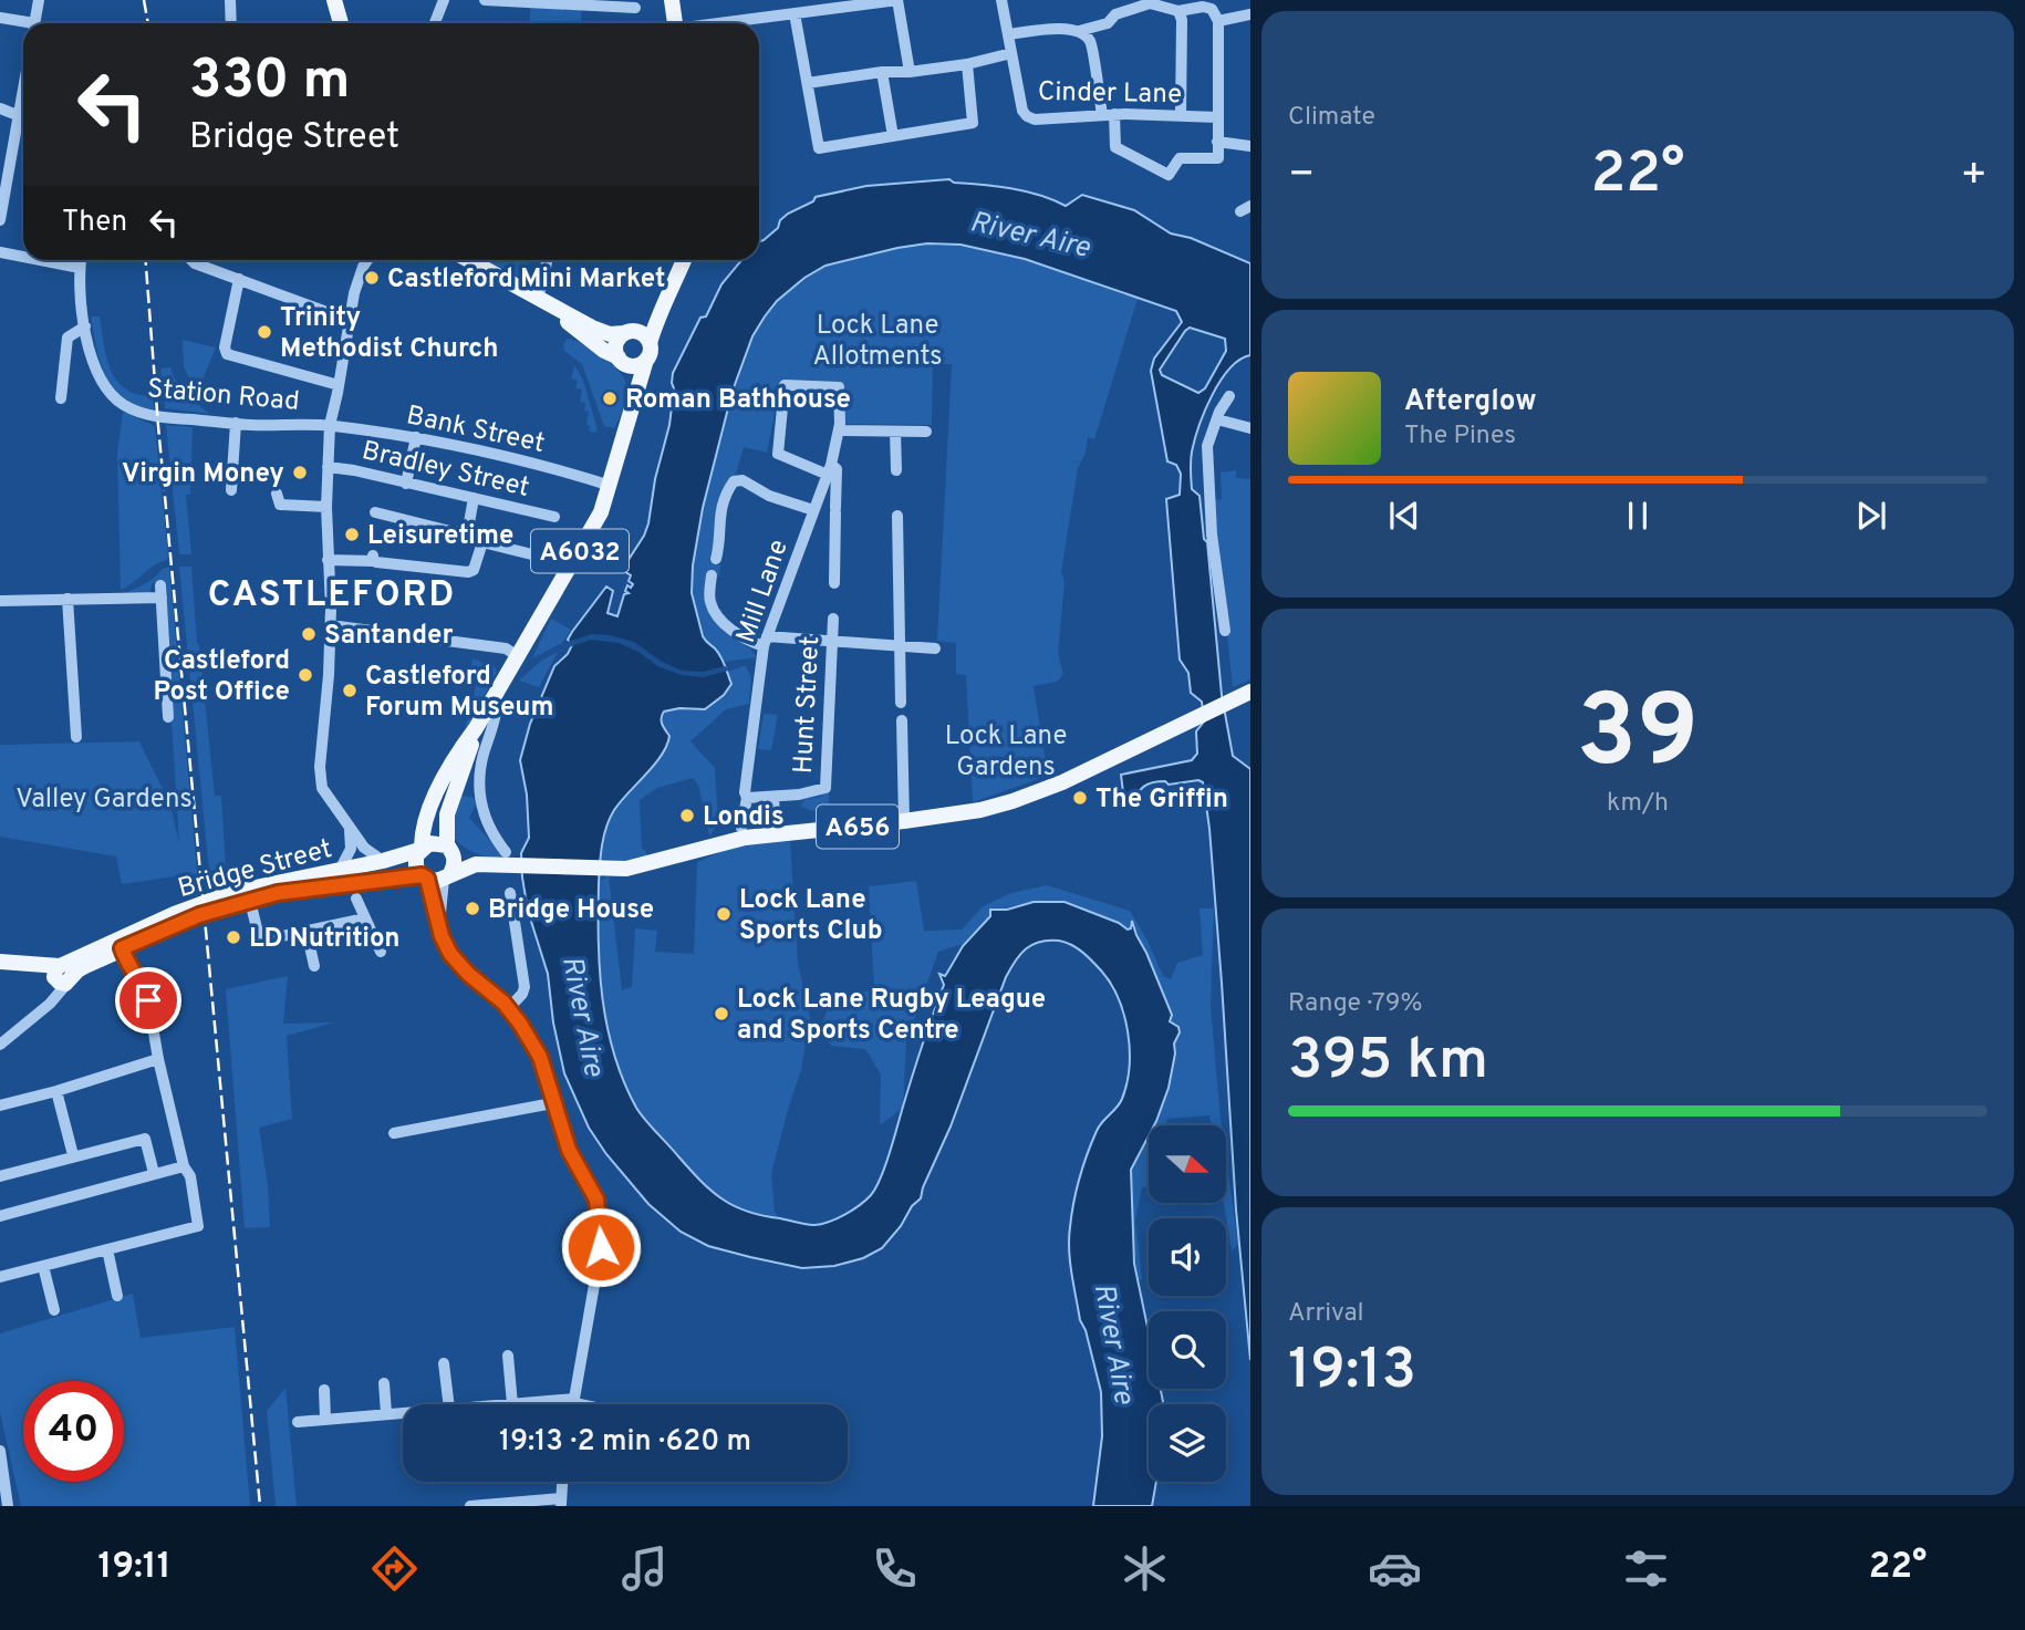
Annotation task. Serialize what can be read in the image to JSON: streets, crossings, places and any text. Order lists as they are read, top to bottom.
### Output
{
  "streets": {
    "main road": ["A6032", "A656", "Bridge Street"],
    "street": [
      "Cinder Lane",
      "Station Road",
      "Bank Street",
      "Bradley Street",
      "Mill Lane",
      "Hunt Street"
    ]
  },
  "crossings": [
    ["Station Road", "Bank Street"],
    ["Bank Street", "A6032"],
    ["A6032", "A656"],
    ["A6032", "Bridge Street"],
    ["Mill Lane", "Hunt Street"],
    ["Hunt Street", "A656"],
    ["A656", "Bridge Street"]
  ],
  "districts": ["CASTLEFORD"],
  "water": ["River Aire"],
  "parks": ["Lock Lane Allotments", "Lock Lane Gardens", "Valley Gardens"],
  "places": [
    "Castleford Mini Market",
    "Trinity Methodist Church",
    "Roman Bathhouse",
    "Virgin Money",
    "Leisuretime",
    "Santander",
    "Castleford Post Office",
    "Castleford Forum Museum",
    "The Griffin",
    "Londis",
    "Bridge House",
    "Lock Lane Sports Club",
    "LD Nutrition",
    "Lock Lane Rugby League and Sports Centre"
  ],
  "north": "right",
  "page": {
    "tile": [
      "Climate",
      ["39", "km/h"],
      ["Range · 79%", "395 km"],
      ["Arrival", "19:13"]
    ],
    "turn": ["330 m", "Bridge Street"],
    "heat": ["−", "22°", "+"],
    "then": "Then",
    "song": ["Afterglow", "The Pines"],
    "limit": "40",
    "trip": "19:13 · 2 min · 620 m",
    "tabs": ["19:11", "22°"]
  }
}
